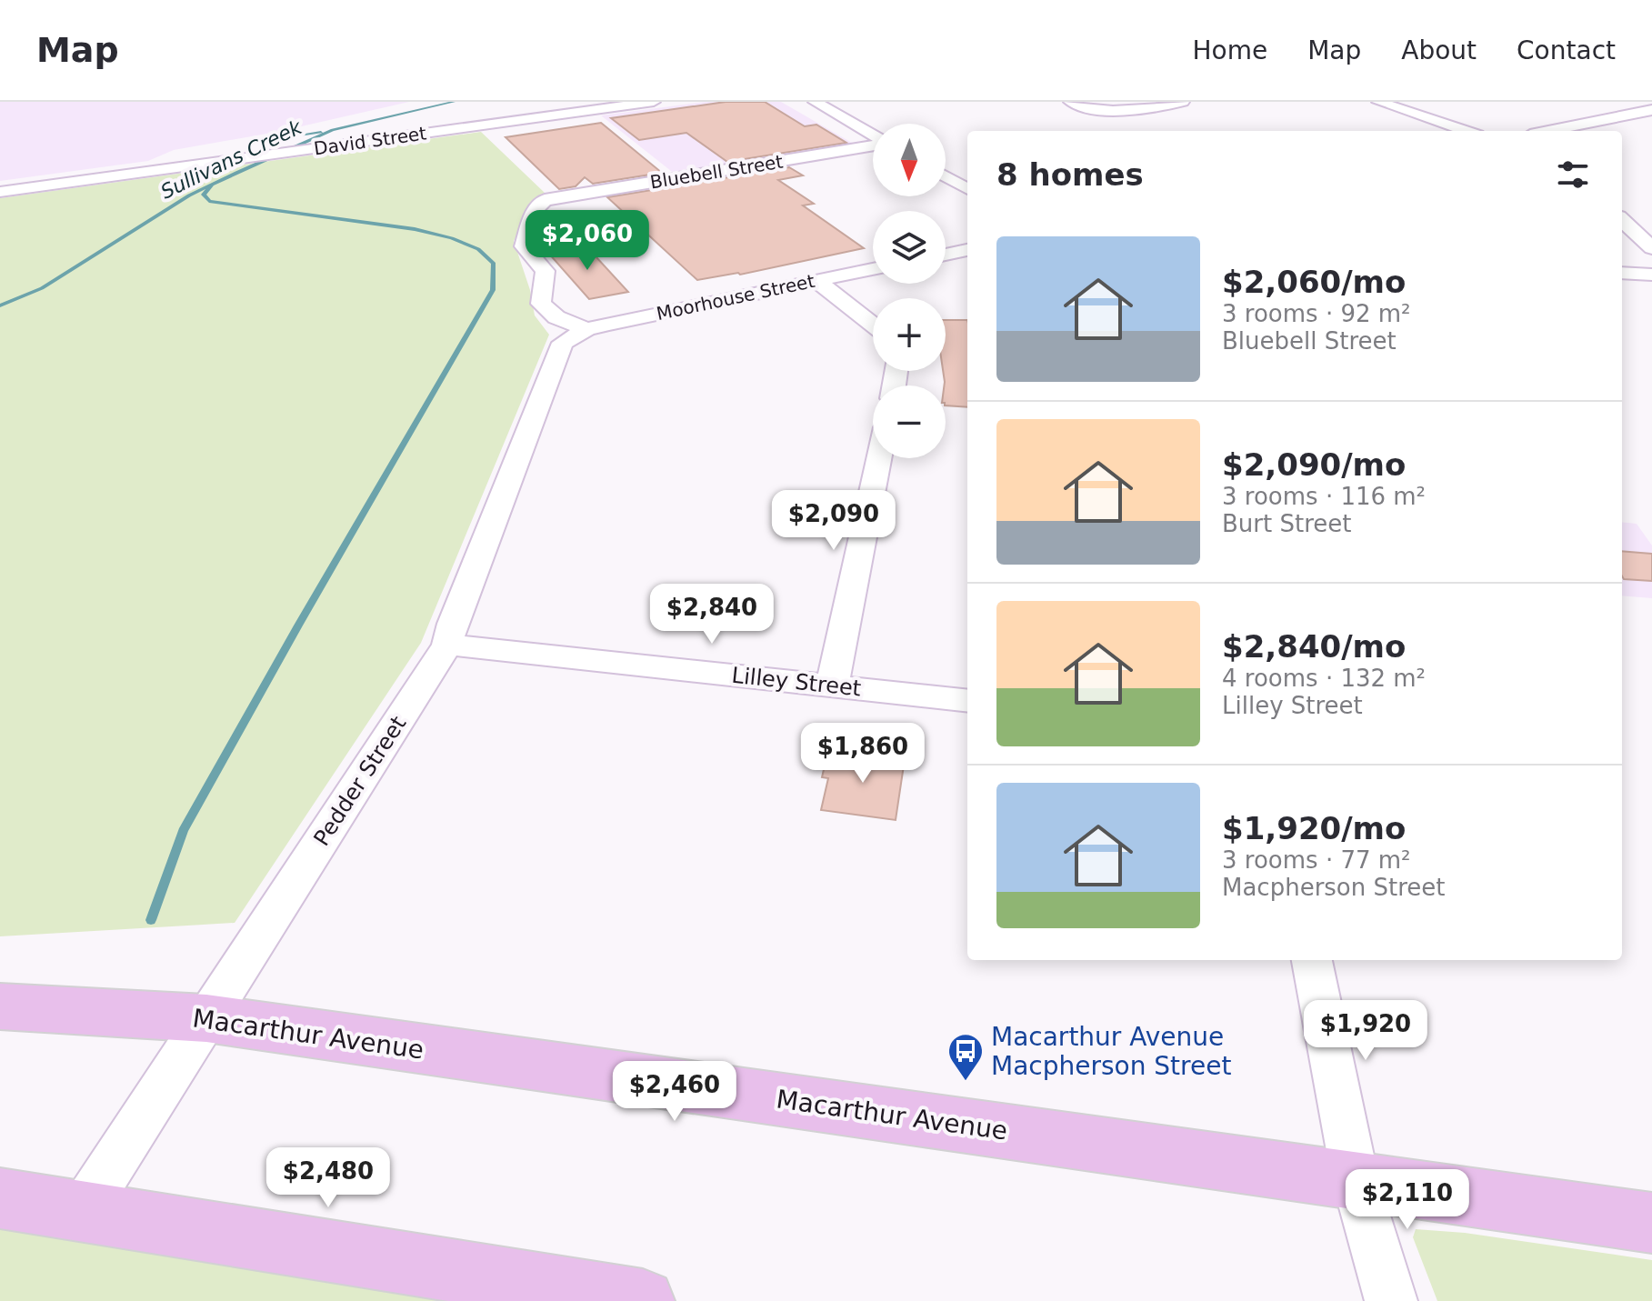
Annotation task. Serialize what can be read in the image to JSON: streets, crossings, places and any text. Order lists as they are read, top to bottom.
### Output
{
  "streets": {
    "main road": ["Macarthur Avenue"],
    "street": [
      "David Street",
      "Bluebell Street",
      "Moorhouse Street",
      "Lilley Street",
      "Pedder Street"
    ]
  },
  "crossings": [
    ["Bluebell Street", "Moorhouse Street"],
    ["Bluebell Street", "Pedder Street"],
    ["Moorhouse Street", "Pedder Street"],
    ["Lilley Street", "Pedder Street"],
    ["Pedder Street", "Macarthur Avenue"]
  ],
  "water": ["Sullivans Creek"],
  "places": {
    "bus stop": ["Macarthur Avenue Macpherson Street"]
  },
  "north": "bottom",
  "page": {
    "header": "Map",
    "nav": [
      "Home",
      "Map",
      "About",
      "Contact"
    ],
    "map_buttons": ["+", "−"],
    "heading": "8 homes",
    "price": [
      "$2,060",
      "$2,090",
      "$2,840",
      "$1,860",
      "$1,920",
      "$2,460",
      "$2,480",
      "$2,110"
    ],
    "list": [
      {
        "name": "$2,060/mo",
        "note": "3 rooms · 92 m² · Bluebell Street"
      },
      {
        "name": "$2,090/mo",
        "note": "3 rooms · 116 m² · Burt Street"
      },
      {
        "name": "$2,840/mo",
        "note": "4 rooms · 132 m² · Lilley Street"
      },
      {
        "name": "$1,920/mo",
        "note": "3 rooms · 77 m² · Macpherson Street"
      }
    ]
  }
}
